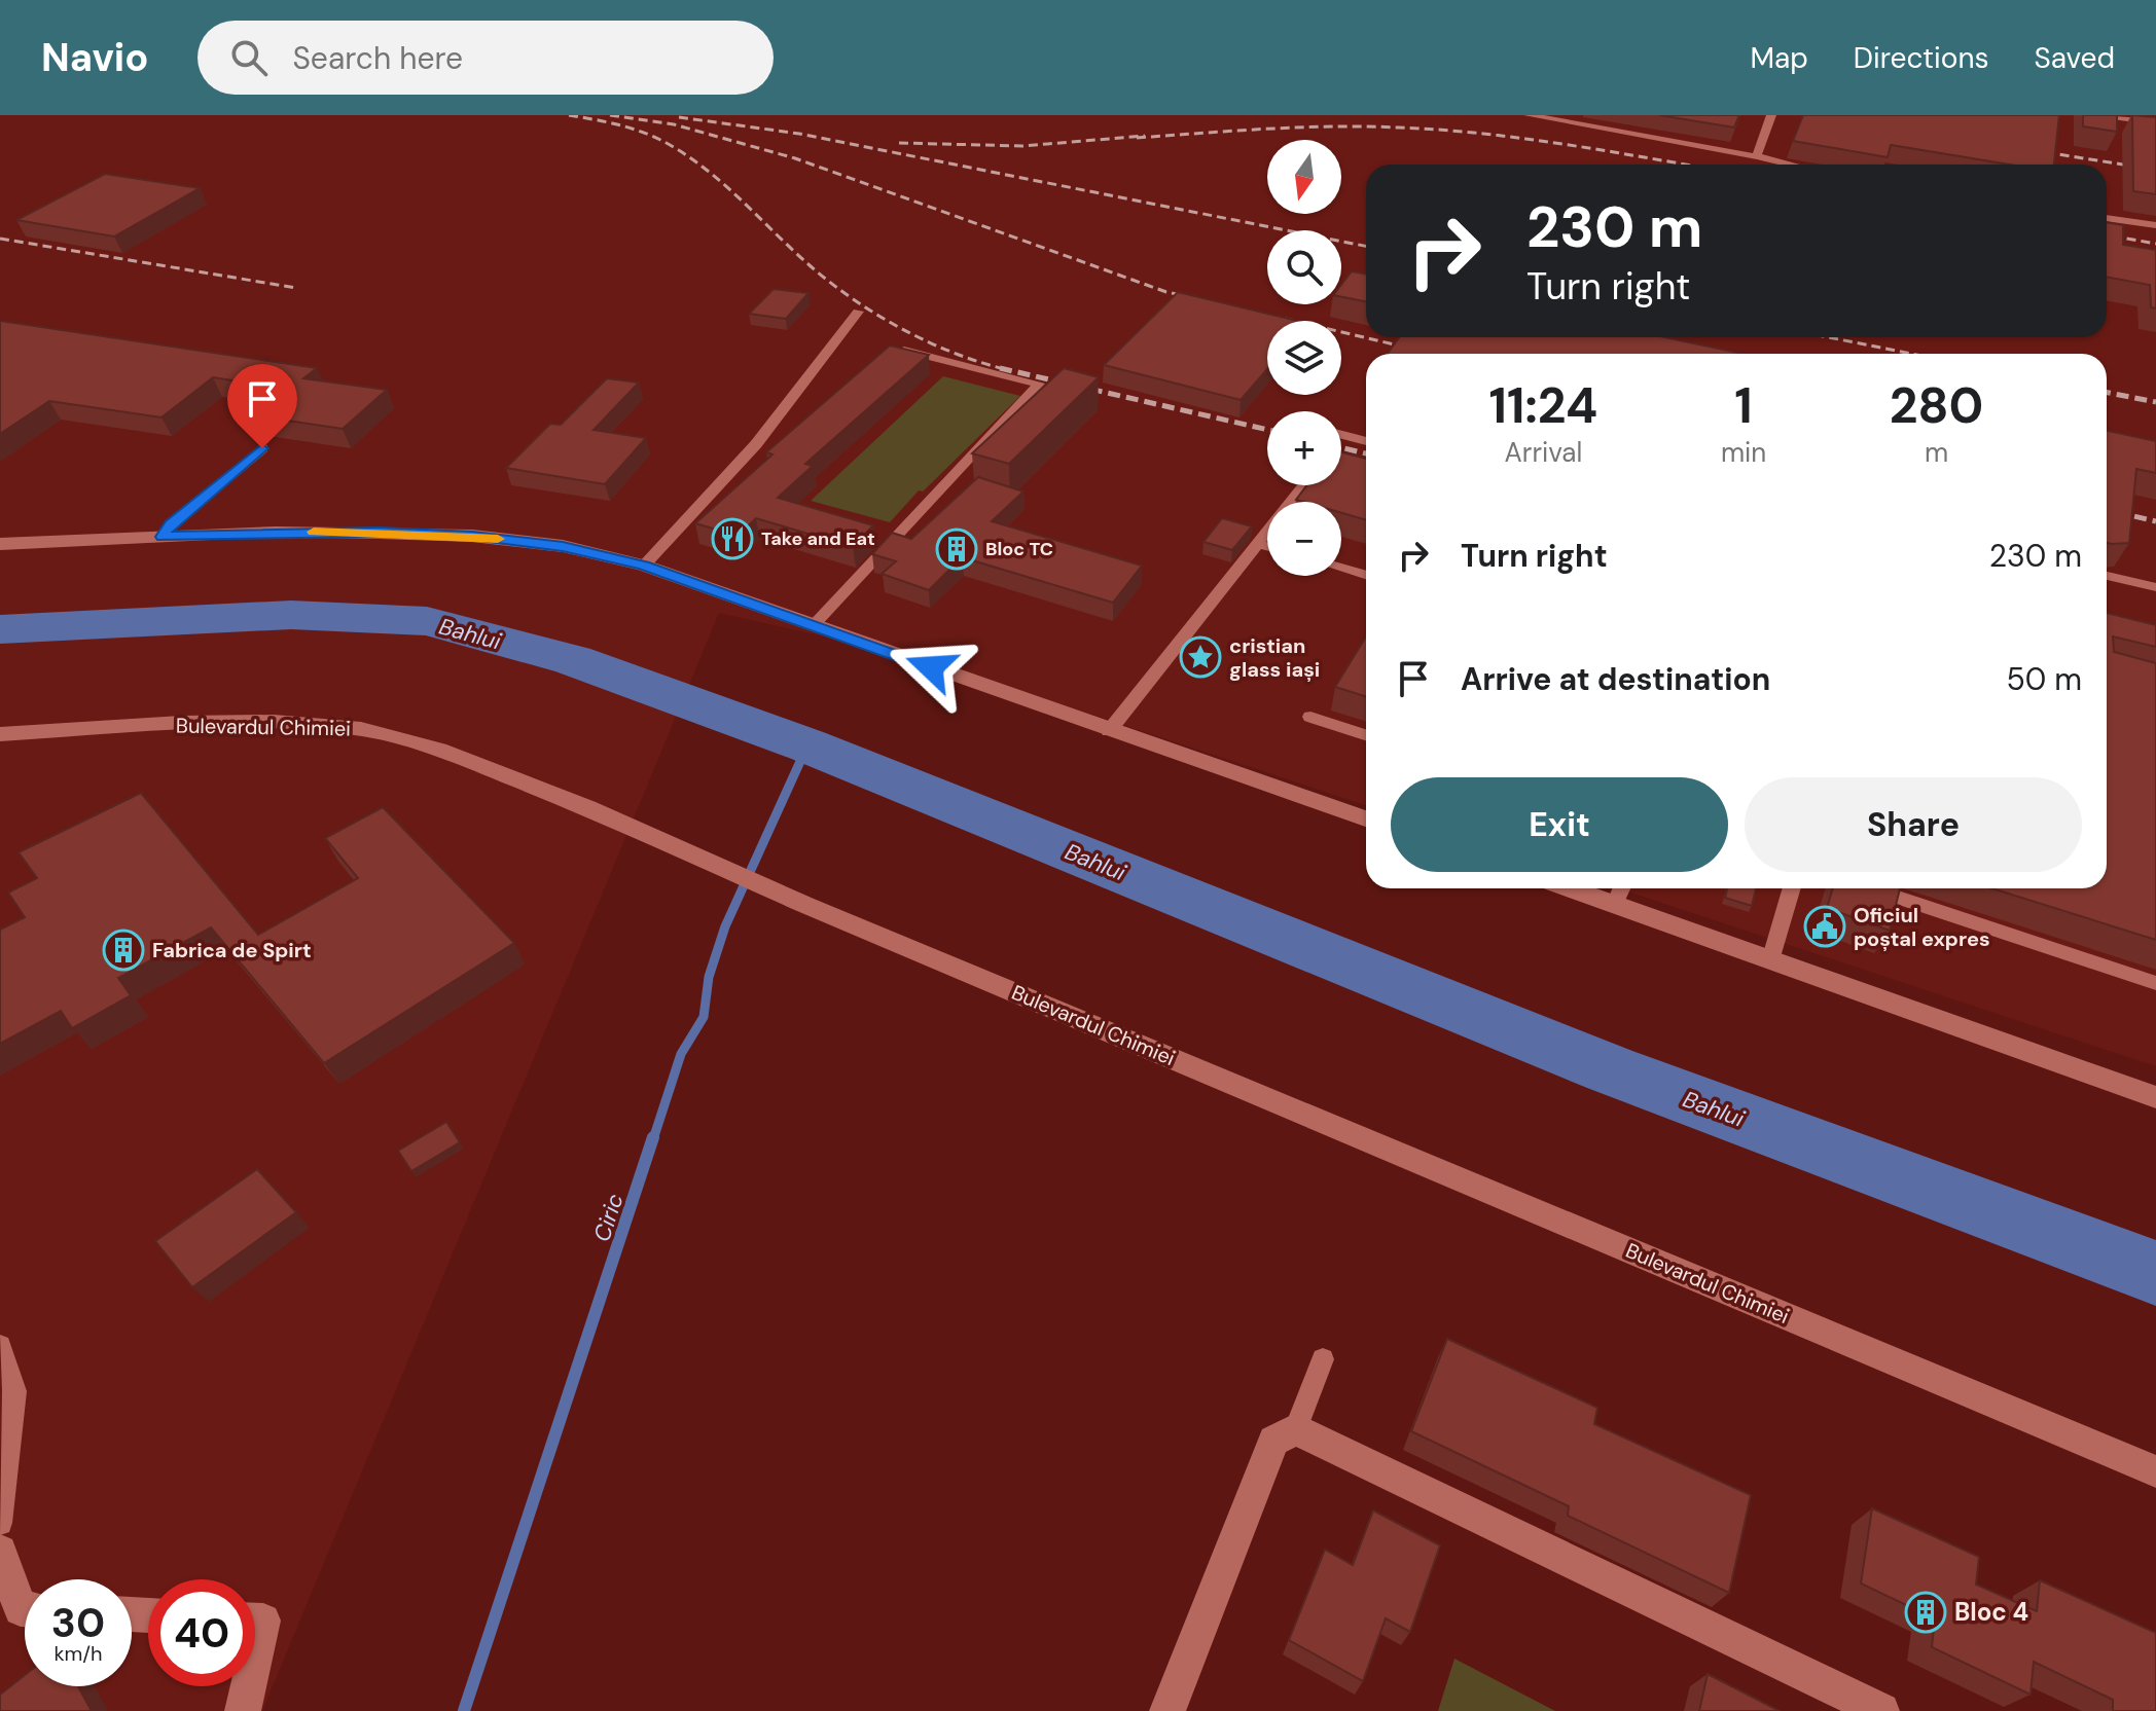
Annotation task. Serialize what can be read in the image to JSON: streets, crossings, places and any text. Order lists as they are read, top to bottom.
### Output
{
  "streets": {
    "street": ["Bulevardul Chimiei"]
  },
  "water": ["Bahlui", "Ciric"],
  "places": {
    "restaurant": ["Take and Eat"],
    "building": ["Bloc TC", "Fabrica de Spirt", "Bloc 4"],
    "place": ["cristian glass iași"],
    "public building": ["Oficiul poștal expres"]
  },
  "north": "bottom",
  "page": {
    "header": "Navio",
    "search": "Search here",
    "nav": ["Map", "Directions", "Saved"],
    "map_buttons": ["+", "−"],
    "turn": ["230 m", "Turn right"],
    "eta": [
      "11:24",
      "Arrival",
      "1",
      "min",
      "280",
      "m"
    ],
    "list": [
      {
        "name": "Turn right",
        "value": "230 m"
      },
      {
        "name": "Arrive at destination",
        "value": "50 m"
      }
    ],
    "buttons": ["Exit", "Share"],
    "speed": "30 km/h",
    "limit": "40"
  }
}
